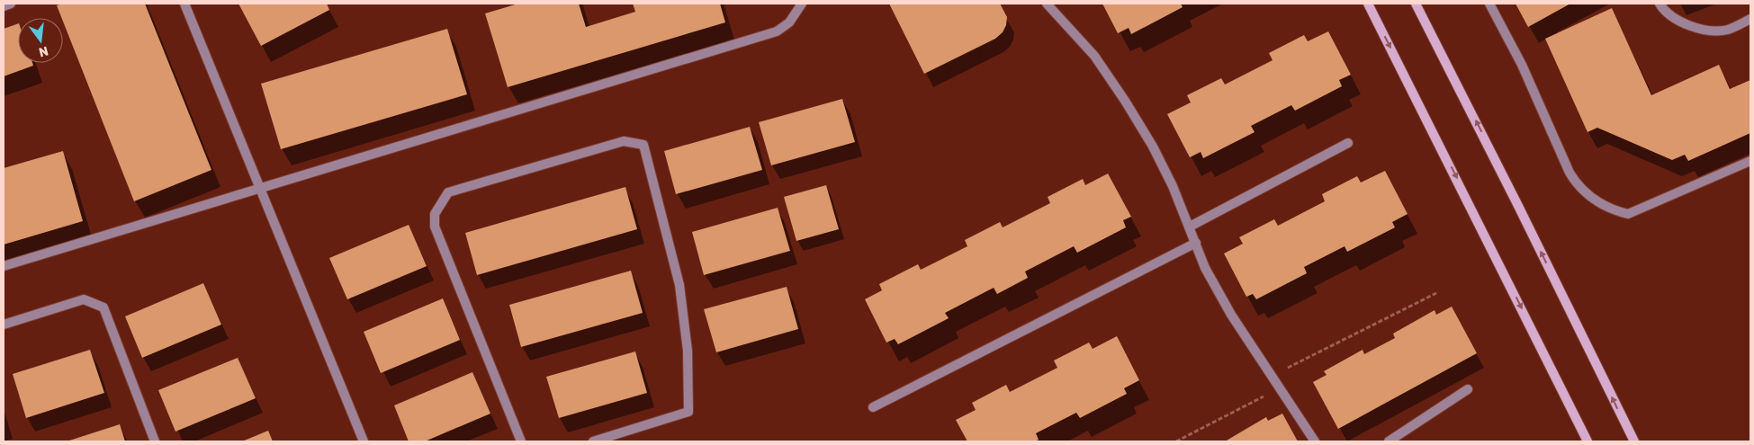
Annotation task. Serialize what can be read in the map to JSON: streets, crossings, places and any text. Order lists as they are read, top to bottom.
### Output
{
  "north": "bottom"
}
